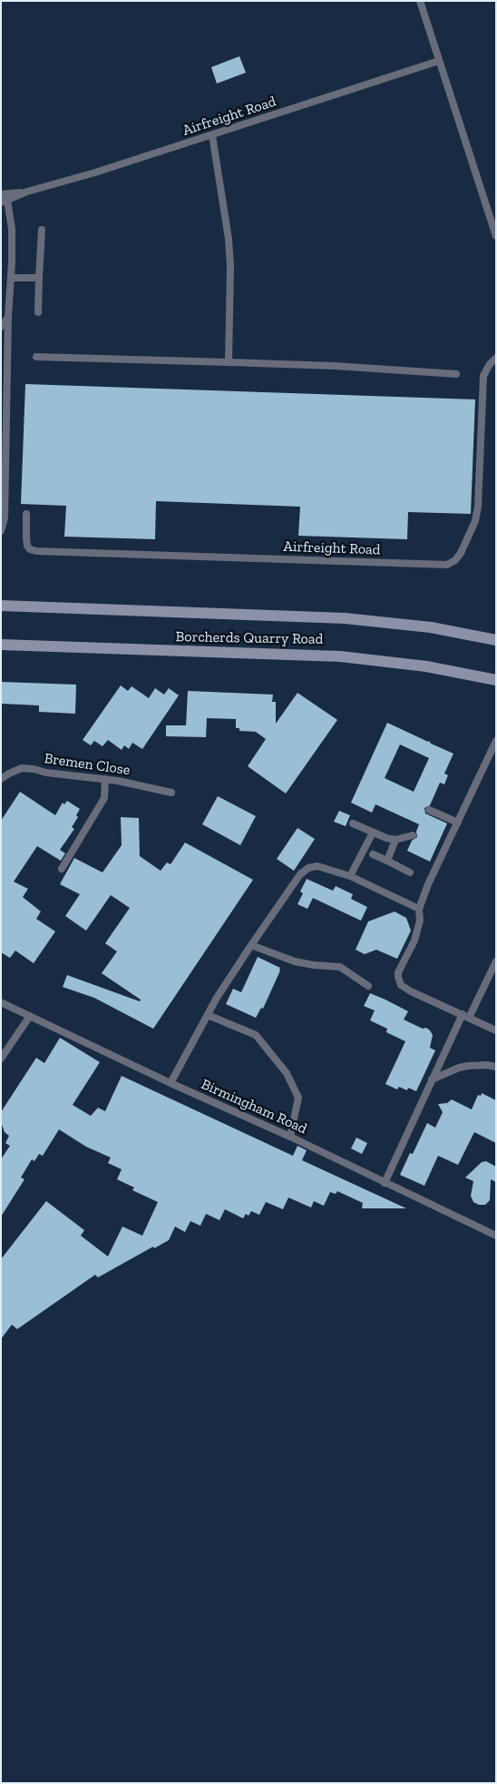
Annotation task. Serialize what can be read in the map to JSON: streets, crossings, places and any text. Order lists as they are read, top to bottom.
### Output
{
  "streets": {
    "main road": ["Borcherds Quarry Road"],
    "lane": ["Airfreight Road", "Bremen Close", "Birmingham Road"]
  }
}
